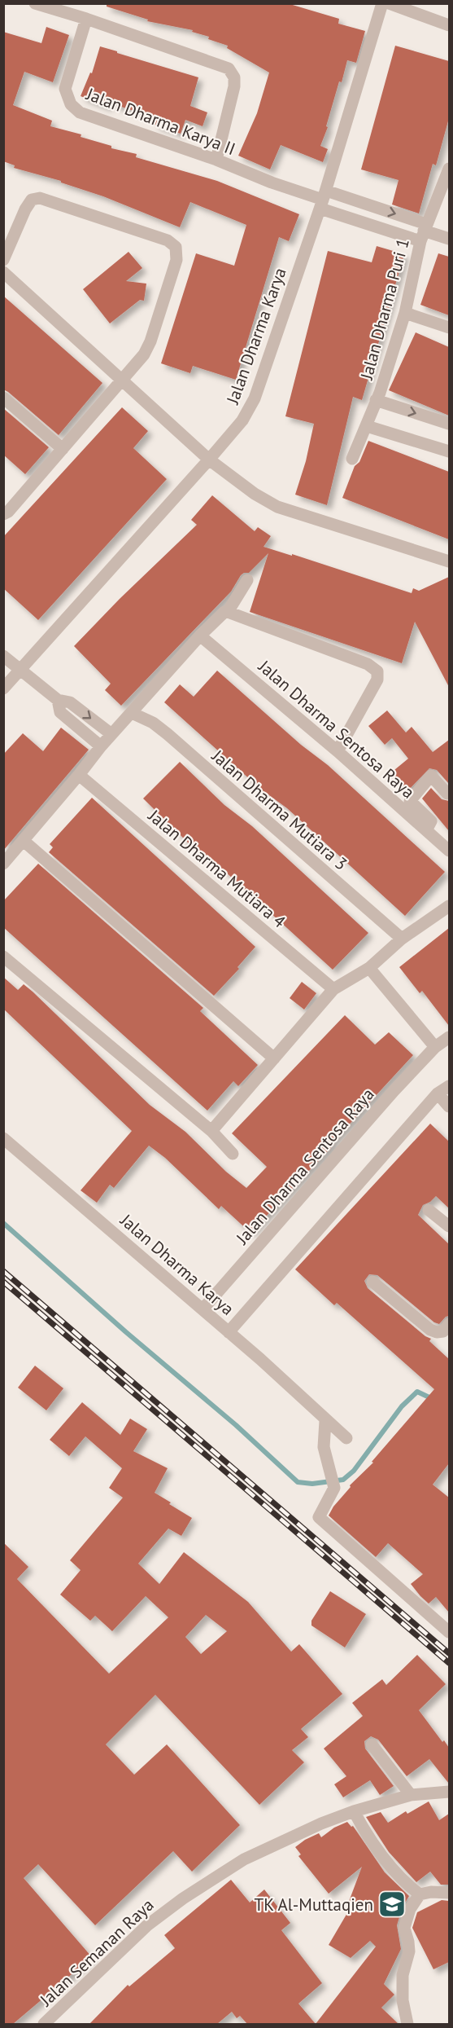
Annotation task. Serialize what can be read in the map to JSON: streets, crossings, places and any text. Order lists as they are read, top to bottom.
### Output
{
  "streets": {
    "street": [
      "Jalan Dharma Karya II",
      "Jalan Dharma Puri 1",
      "Jalan Dharma Karya",
      "Jalan Dharma Sentosa Raya",
      "Jalan Dharma Mutiara 3",
      "Jalan Dharma Mutiara 4",
      "Jalan Semanan Raya"
    ]
  },
  "crossings": [
    ["Jalan Dharma Karya II", "Jalan Dharma Karya"],
    ["Jalan Dharma Karya", "Jalan Dharma Sentosa Raya"]
  ],
  "places": {
    "school or university": ["TK Al-Muttaqien"]
  }
}
